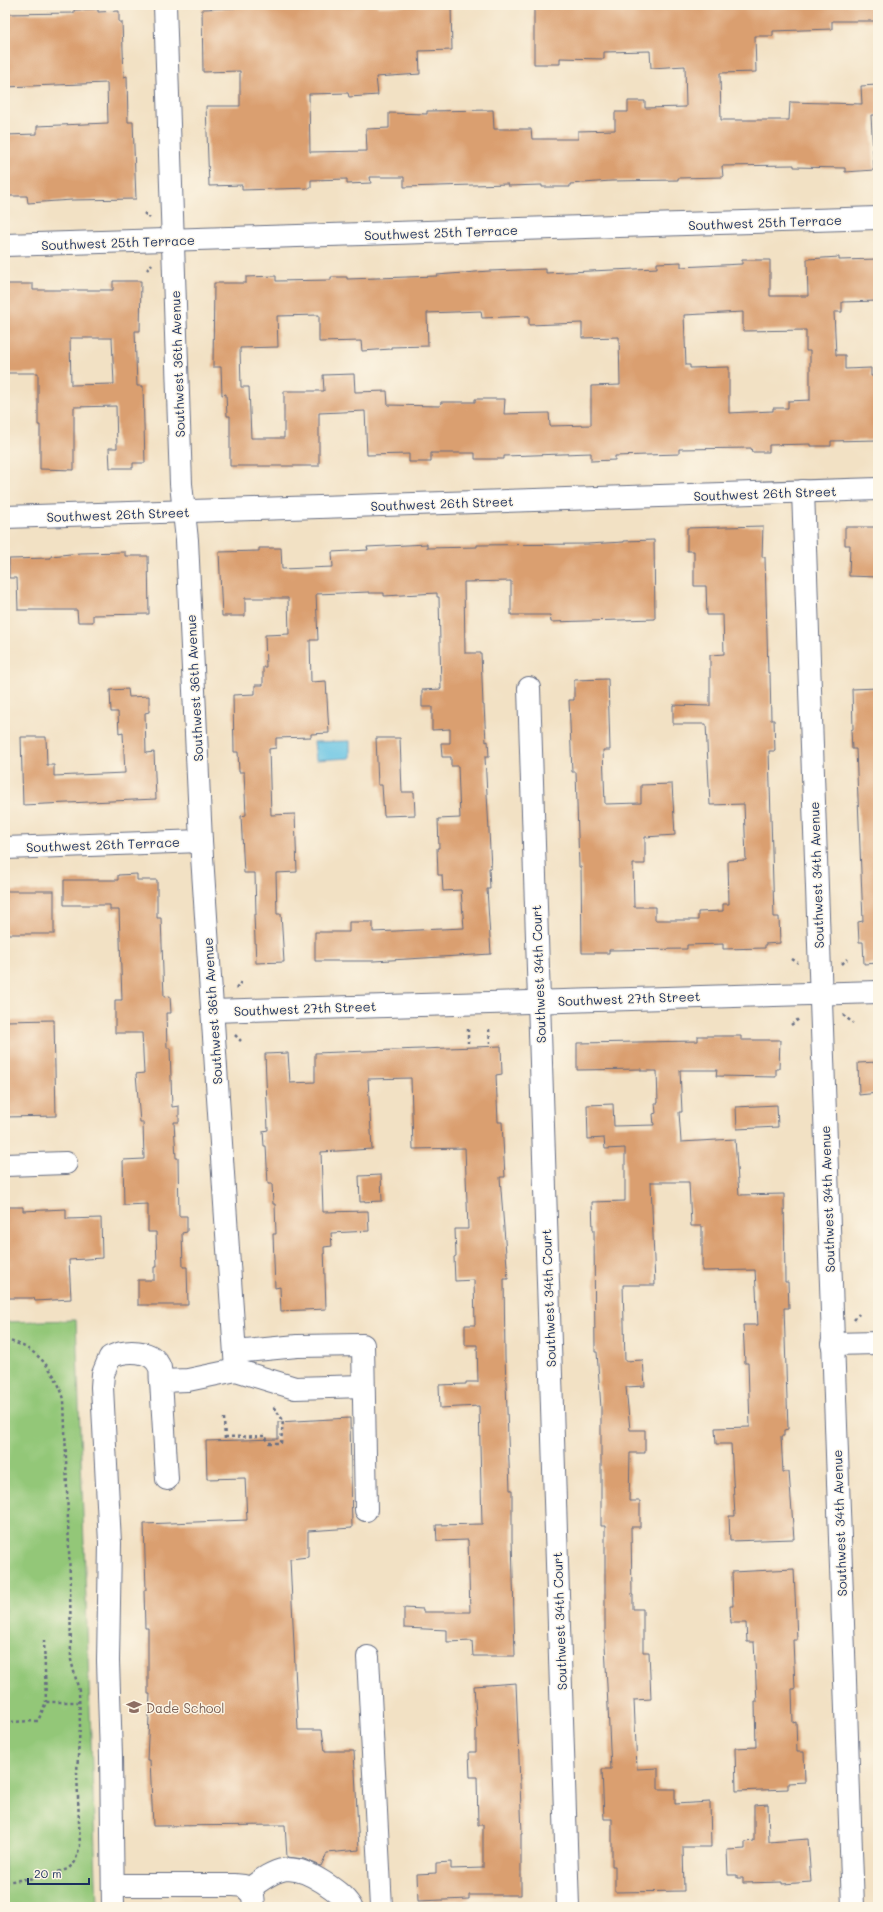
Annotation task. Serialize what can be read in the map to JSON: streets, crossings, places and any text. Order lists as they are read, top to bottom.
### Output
{
  "streets": {
    "street": [
      "Southwest 25th Terrace",
      "Southwest 36th Avenue",
      "Southwest 26th Street",
      "Southwest 26th Terrace",
      "Southwest 34th Avenue",
      "Southwest 34th Court",
      "Southwest 27th Street"
    ]
  },
  "crossings": [
    ["Southwest 25th Terrace", "Southwest 36th Avenue"],
    ["Southwest 36th Avenue", "Southwest 26th Street"],
    ["Southwest 36th Avenue", "Southwest 26th Terrace"],
    ["Southwest 36th Avenue", "Southwest 27th Street"],
    ["Southwest 26th Street", "Southwest 34th Avenue"],
    ["Southwest 34th Avenue", "Southwest 27th Street"],
    ["Southwest 34th Court", "Southwest 27th Street"]
  ],
  "places": {
    "school or university": ["Dade School"]
  },
  "scale_bar": "20 m"
}
